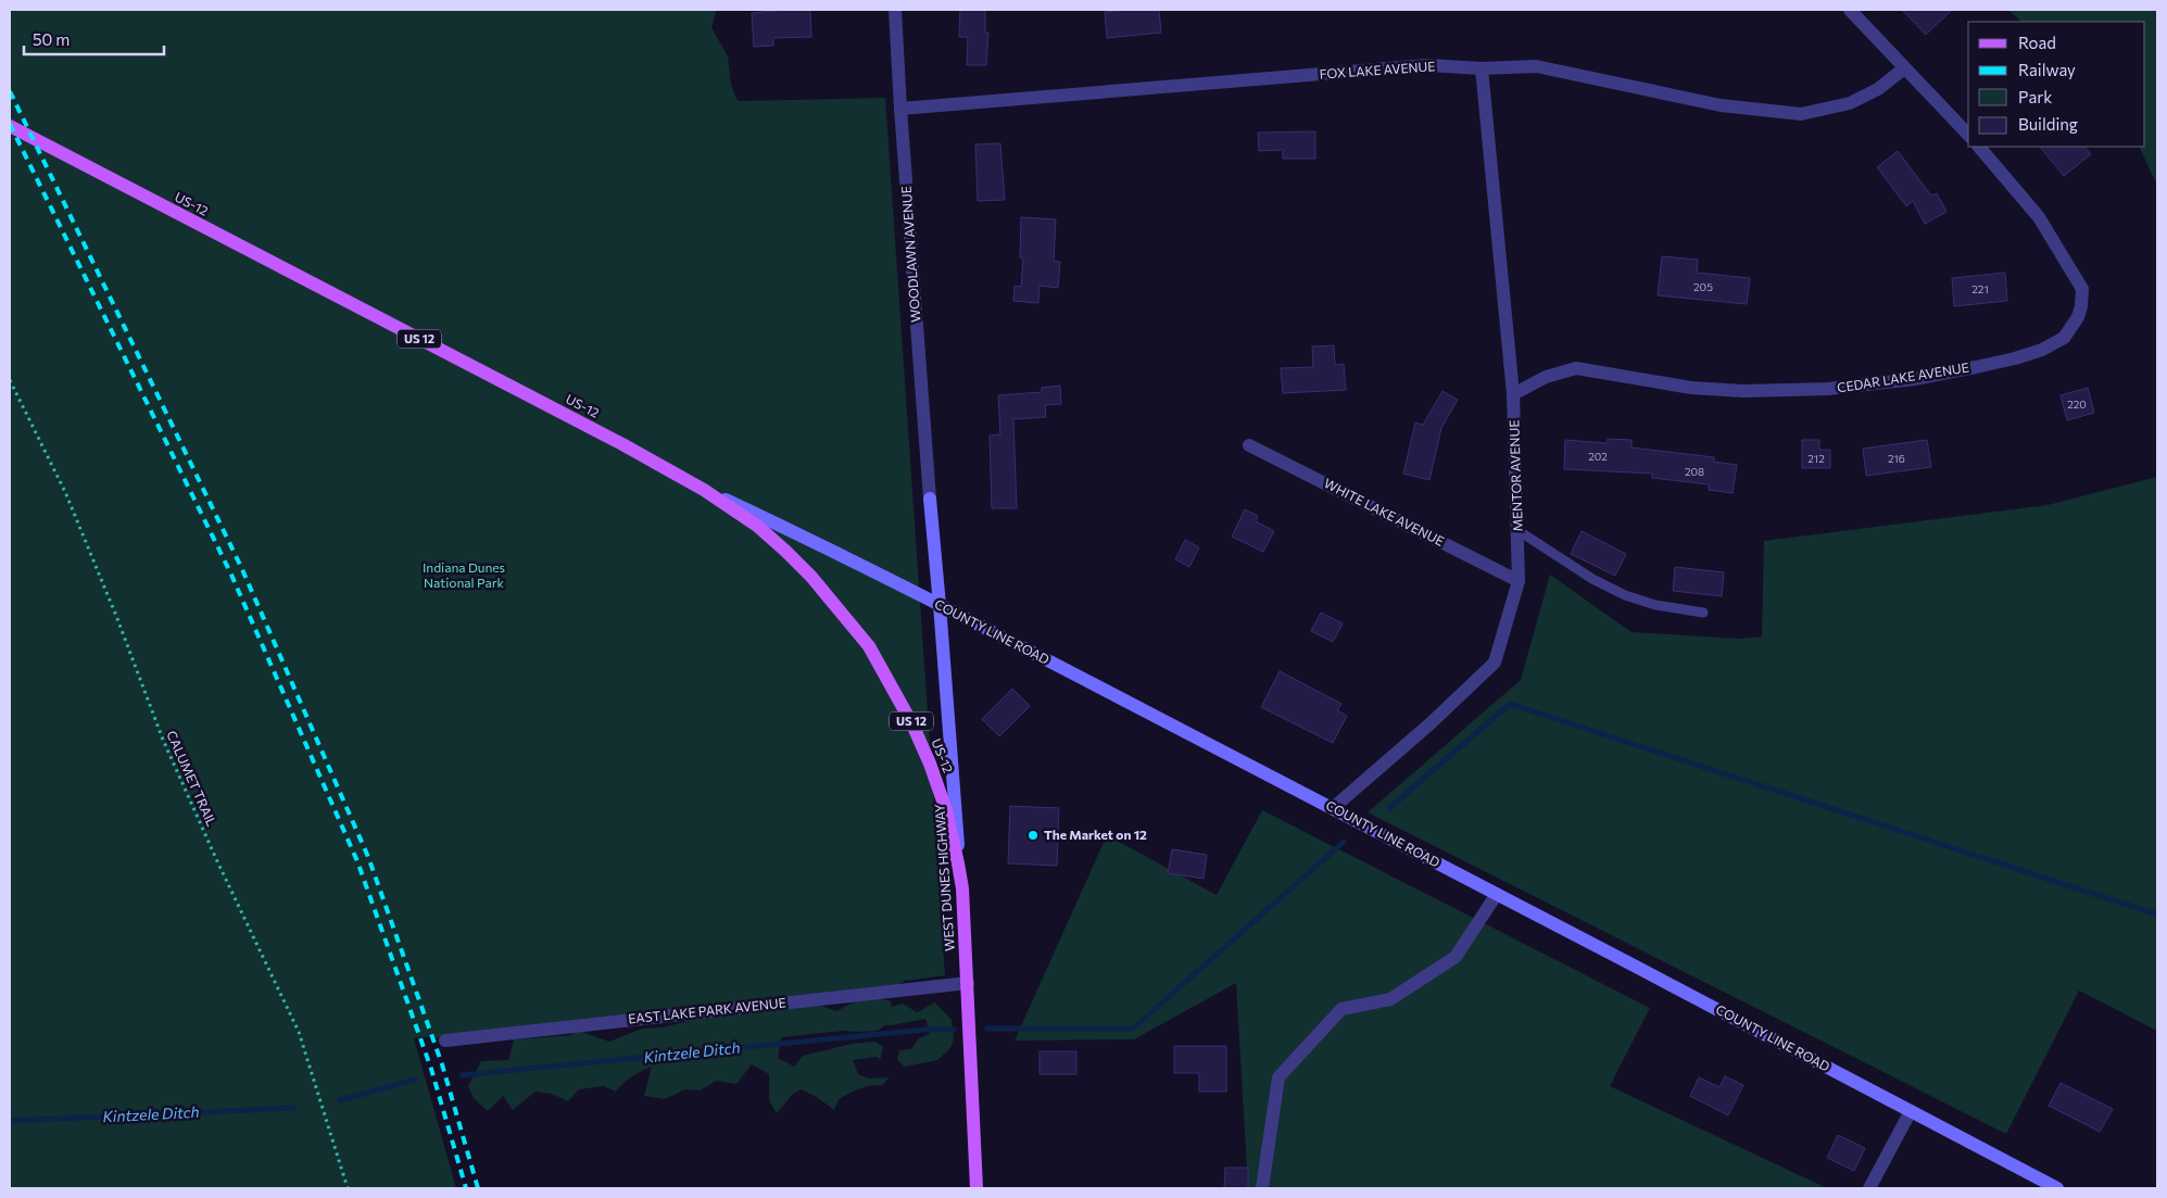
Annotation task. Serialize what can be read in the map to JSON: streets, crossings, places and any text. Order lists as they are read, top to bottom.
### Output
{
  "streets": {
    "main road": ["US-12", "US 12", "WEST DUNES HIGHWAY"],
    "street": [
      "FOX LAKE AVENUE",
      "WOODLAWN AVENUE",
      "CEDAR LAKE AVENUE",
      "MENTOR AVENUE",
      "WHITE LAKE AVENUE",
      "COUNTY LINE ROAD",
      "EAST LAKE PARK AVENUE"
    ],
    "path": ["CALUMET TRAIL"]
  },
  "crossings": [
    ["FOX LAKE AVENUE", "WOODLAWN AVENUE"],
    ["FOX LAKE AVENUE", "MENTOR AVENUE"],
    ["US-12", "COUNTY LINE ROAD"],
    ["US-12", "WEST DUNES HIGHWAY"],
    ["WOODLAWN AVENUE", "WEST DUNES HIGHWAY"],
    ["CEDAR LAKE AVENUE", "MENTOR AVENUE"],
    ["MENTOR AVENUE", "WHITE LAKE AVENUE"],
    ["MENTOR AVENUE", "COUNTY LINE ROAD"],
    ["COUNTY LINE ROAD", "WEST DUNES HIGHWAY"],
    ["WEST DUNES HIGHWAY", "EAST LAKE PARK AVENUE"]
  ],
  "water": ["Kintzele Ditch"],
  "parks": ["Indiana Dunes National Park"],
  "places": ["The Market on 12"],
  "house_numbers": [
    "205",
    "221",
    "220",
    "202",
    "212",
    "216",
    "208"
  ],
  "legend": [
    "Road",
    "Railway",
    "Park",
    "Building"
  ],
  "scale_bar": "50 m"
}
